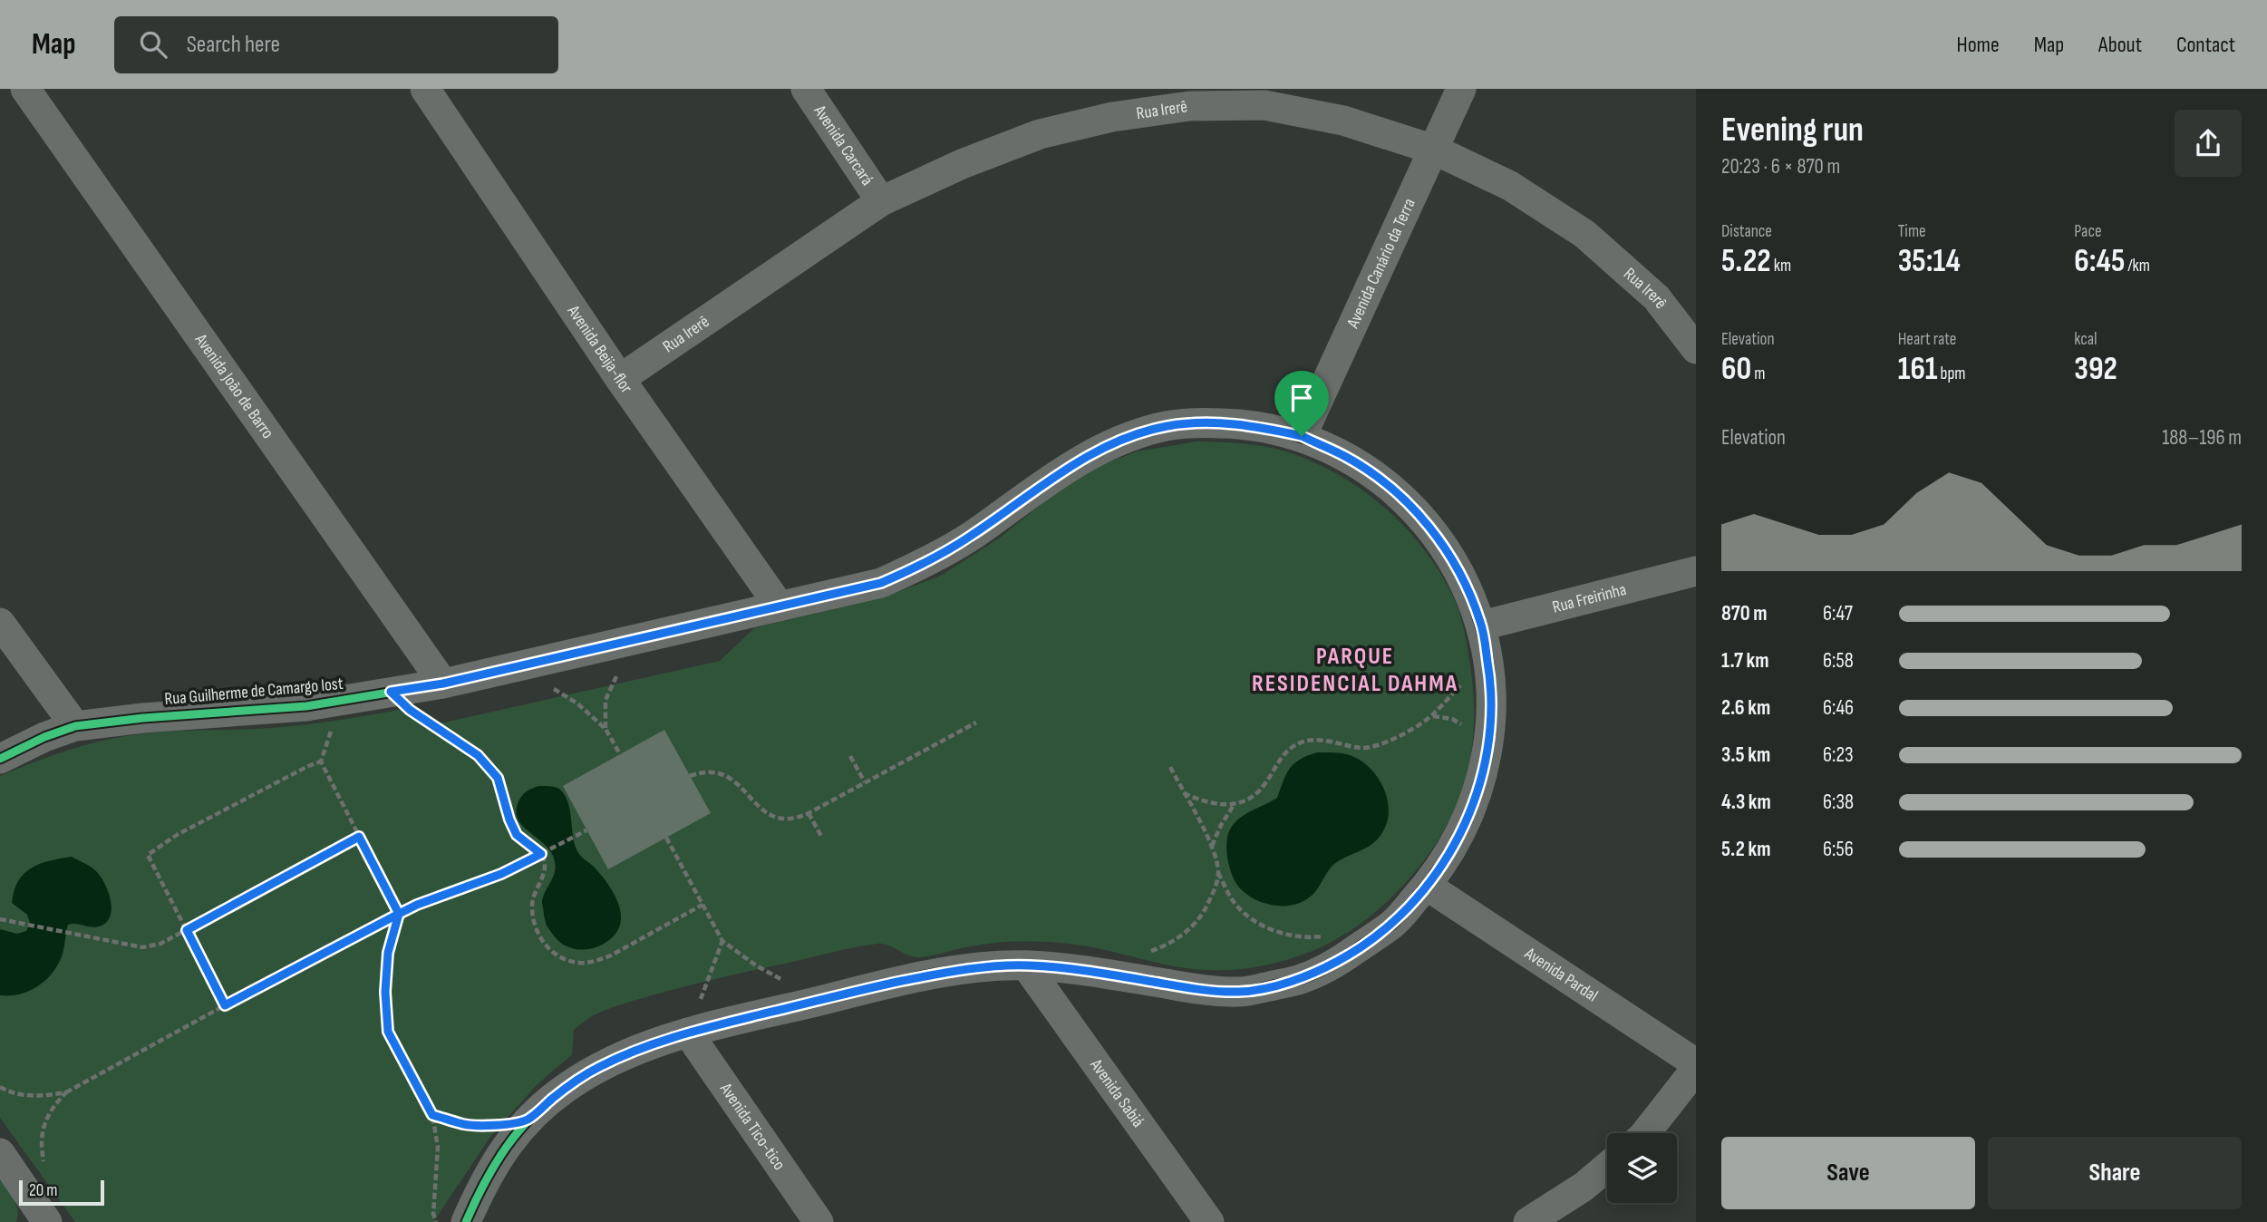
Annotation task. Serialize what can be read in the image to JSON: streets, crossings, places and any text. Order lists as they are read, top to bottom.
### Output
{
  "streets": {
    "street": [
      "Rua Irerê",
      "Avenida Carcará",
      "Avenida Canário da Terra",
      "Avenida Beija-flor",
      "Avenida João de Barro",
      "Rua Freirinha",
      "Rua Guilherme de Camargo Iost",
      "Avenida Pardal",
      "Avenida Sabiá",
      "Avenida Tico-tico"
    ]
  },
  "crossings": [
    ["Rua Irerê", "Avenida Carcará"],
    ["Rua Irerê", "Avenida Canário da Terra"],
    ["Rua Irerê", "Avenida Beija-flor"],
    ["Avenida Canário da Terra", "Rua Guilherme de Camargo Iost"],
    ["Avenida Beija-flor", "Rua Guilherme de Camargo Iost"],
    ["Avenida João de Barro", "Rua Guilherme de Camargo Iost"],
    ["Rua Freirinha", "Rua Guilherme de Camargo Iost"],
    ["Rua Guilherme de Camargo Iost", "Avenida Pardal"],
    ["Rua Guilherme de Camargo Iost", "Avenida Sabiá"],
    ["Rua Guilherme de Camargo Iost", "Avenida Tico-tico"]
  ],
  "districts": ["PARQUE RESIDENCIAL DAHMA"],
  "scale_bar": "20 m",
  "page": {
    "header": "Map",
    "search": "Search here",
    "nav": [
      "Home",
      "Map",
      "About",
      "Contact"
    ],
    "heading": ["Evening run", "20:23 · 6 × 870 m"],
    "stats": [
      ["Distance", "5.22 km"],
      ["Time", "35:14"],
      ["Pace", "6:45 /km"],
      ["Elevation", "60 m"],
      ["Heart rate", "161 bpm"],
      ["kcal", "392"]
    ],
    "chart": ["Elevation", "188–196 m"],
    "list": [
      {
        "name": "870 m",
        "note": "6:47"
      },
      {
        "name": "1.7 km",
        "note": "6:58"
      },
      {
        "name": "2.6 km",
        "note": "6:46"
      },
      {
        "name": "3.5 km",
        "note": "6:23"
      },
      {
        "name": "4.3 km",
        "note": "6:38"
      },
      {
        "name": "5.2 km",
        "note": "6:56"
      }
    ],
    "buttons": ["Save", "Share"],
    "scale": "20 m"
  }
}
